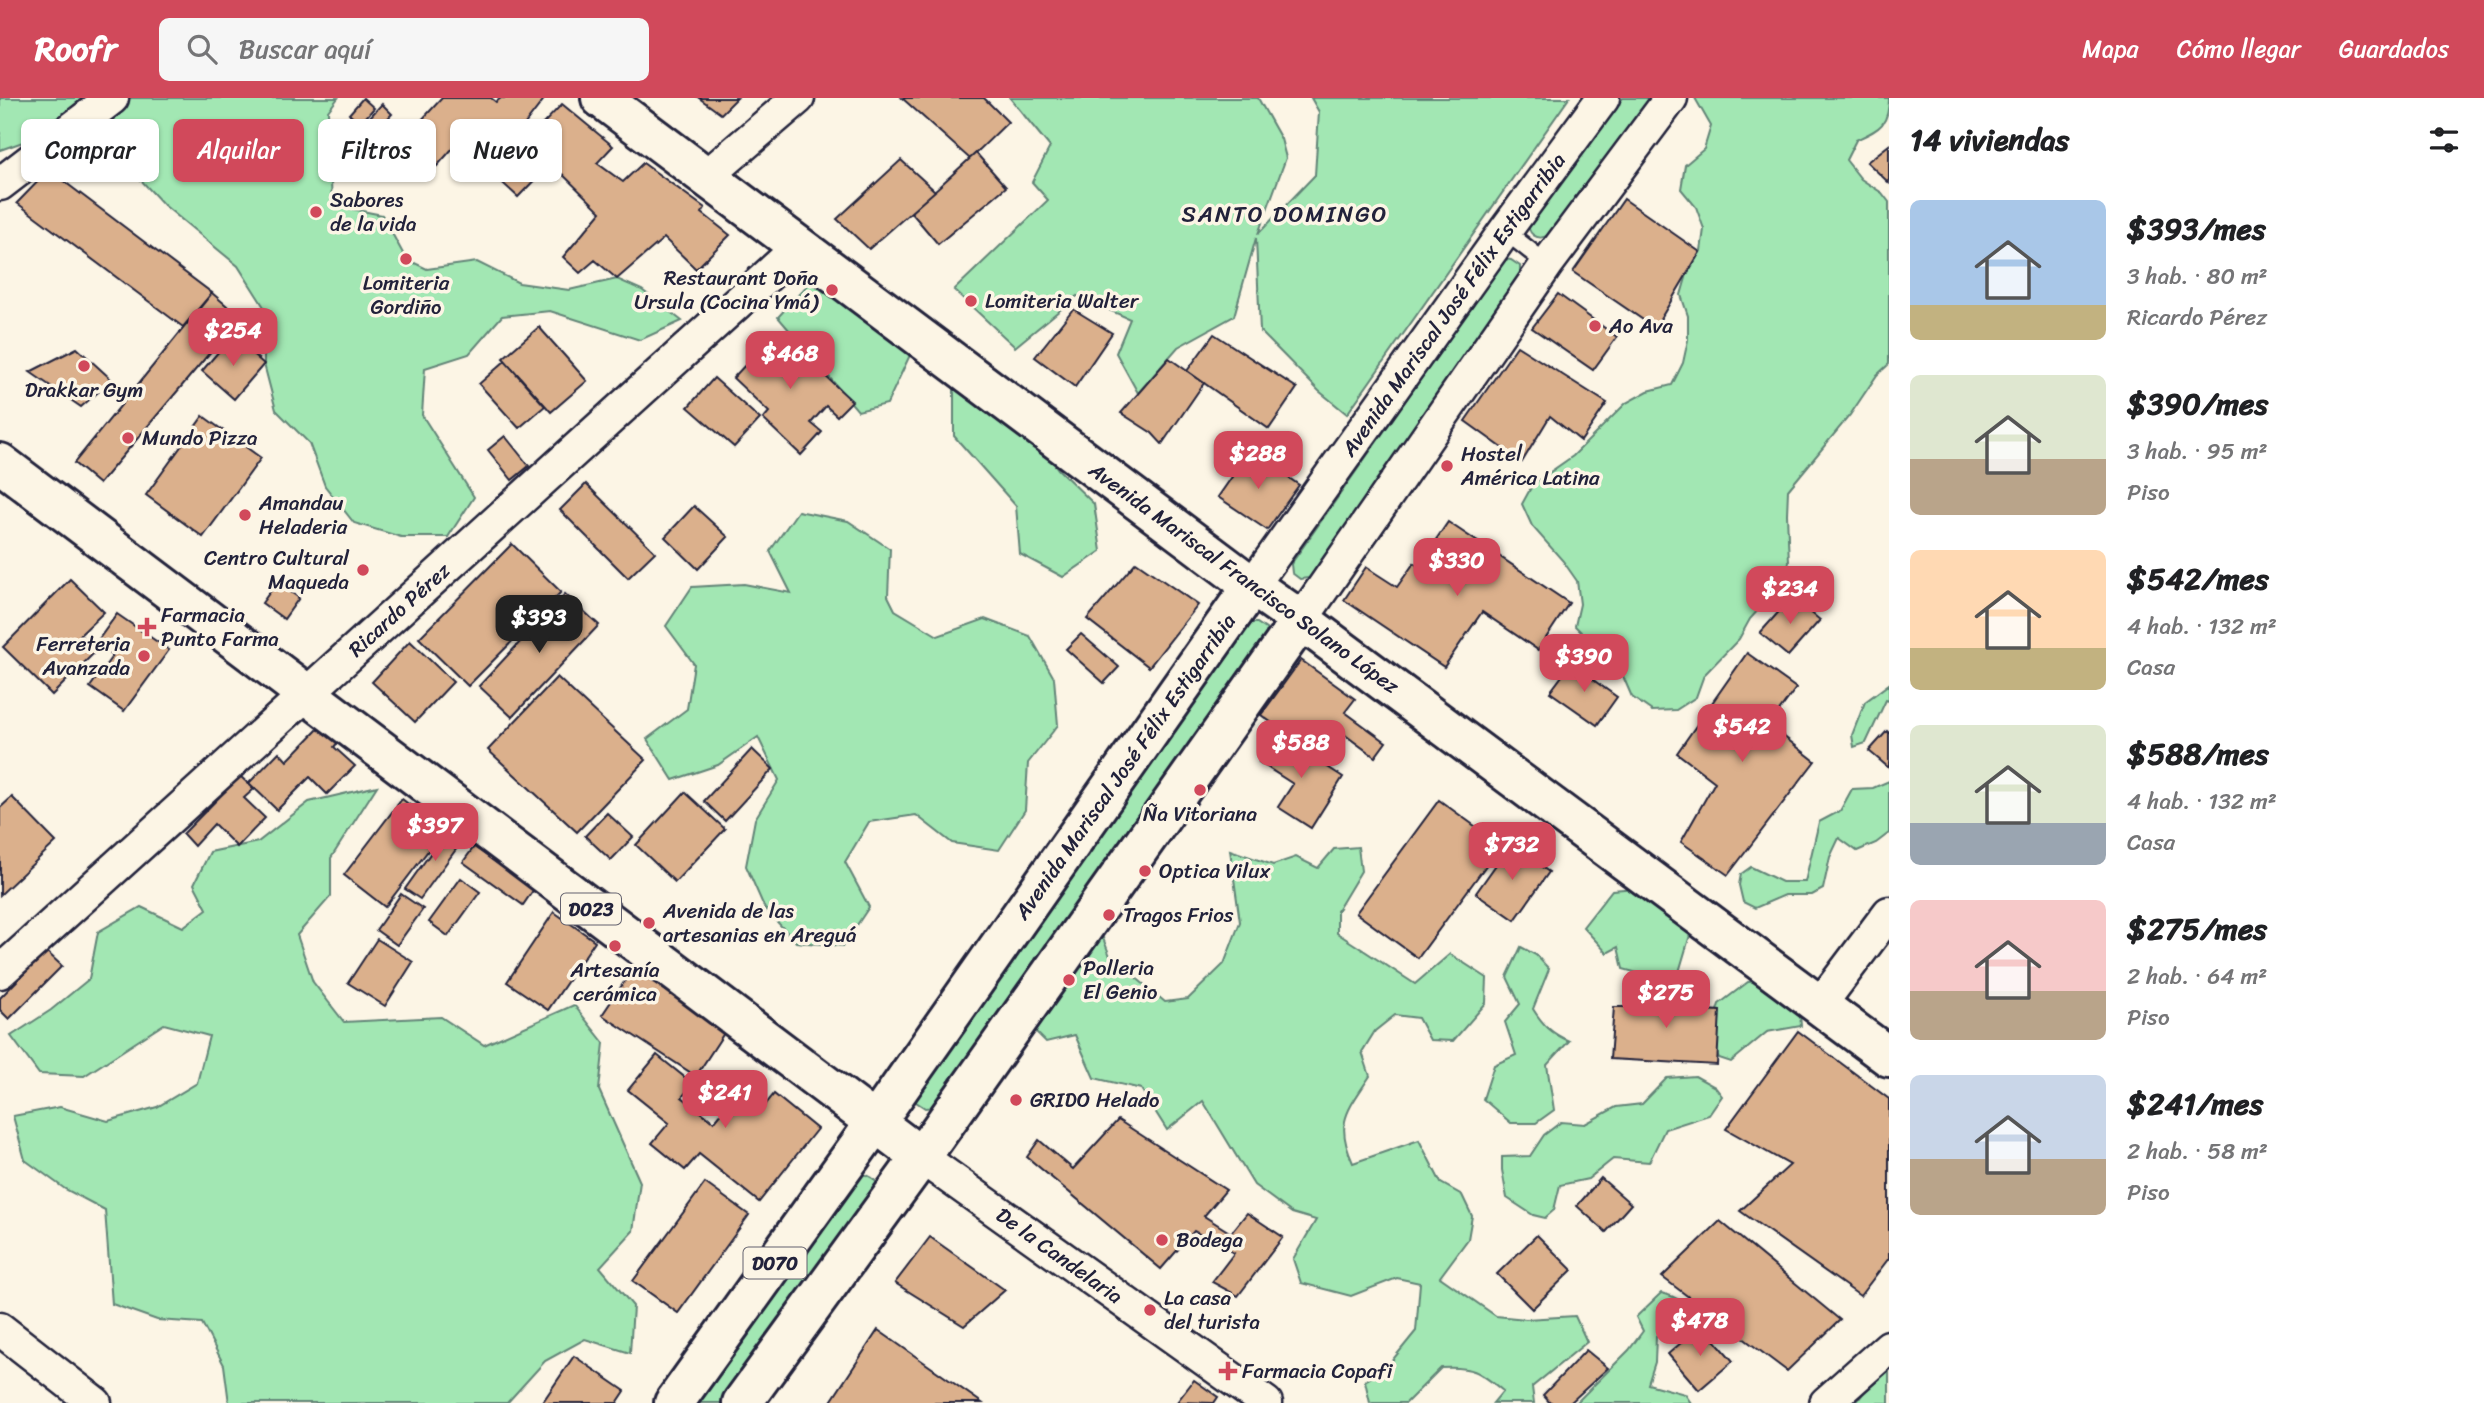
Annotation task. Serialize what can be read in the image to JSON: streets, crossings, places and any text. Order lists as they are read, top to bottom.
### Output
{
  "streets": {
    "main road": [
      "Avenida Mariscal José Félix Estigarribia",
      "Avenida Mariscal Francisco Solano López",
      "D023",
      "D070"
    ],
    "street": ["Ricardo Pérez", "De la Candelaria"]
  },
  "crossings": [
    ["Avenida Mariscal José Félix Estigarribia", "Avenida Mariscal Francisco Solano López"],
    ["Avenida Mariscal José Félix Estigarribia", "D023"],
    ["Avenida Mariscal Francisco Solano López", "Ricardo Pérez"],
    ["Ricardo Pérez", "D023"],
    ["D023", "De la Candelaria"],
    ["D023", "D070"],
    ["De la Candelaria", "D070"]
  ],
  "districts": ["SANTO DOMINGO"],
  "places": {
    "other": [
      "Sabores de la vida",
      "Lomiteria Gordiño",
      "Restaurant Doña Ursula (Cocina Ymá)",
      "Lomiteria Walter",
      "Ao Ava",
      "Drakkar Gym",
      "Mundo Pizza",
      "Hostel América Latina",
      "Amandau Heladeria",
      "Centro Cultural Maqueda",
      "Ferreteria Avanzada",
      "Ña Vitoriana",
      "Optica Vilux",
      "Tragos Frios",
      "Avenida de las artesanias en Areguá",
      "Artesanía cerámica",
      "Polleria El Genio",
      "GRIDO Helado",
      "Bodega",
      "La casa del turista"
    ],
    "health": ["Farmacia Punto Farma", "Farmacia Copafi"]
  },
  "page": {
    "header": "Roofr",
    "search": "Buscar aquí",
    "nav": ["Mapa", "Cómo llegar", "Guardados"],
    "heading": "14 viviendas",
    "chip": [
      "Comprar",
      "Alquilar",
      "Filtros",
      "Nuevo"
    ],
    "list": [
      {
        "name": "$393/mes",
        "note": "3 hab. · 80 m² · Ricardo Pérez"
      },
      {
        "name": "$390/mes",
        "note": "3 hab. · 95 m² · Piso"
      },
      {
        "name": "$542/mes",
        "note": "4 hab. · 132 m² · Casa"
      },
      {
        "name": "$588/mes",
        "note": "4 hab. · 132 m² · Casa"
      },
      {
        "name": "$275/mes",
        "note": "2 hab. · 64 m² · Piso"
      },
      {
        "name": "$241/mes",
        "note": "2 hab. · 58 m² · Piso"
      }
    ],
    "price": [
      "$254",
      "$468",
      "$288",
      "$330",
      "$234",
      "$393",
      "$390",
      "$542",
      "$588",
      "$397",
      "$732",
      "$275",
      "$241",
      "$478"
    ]
  }
}
